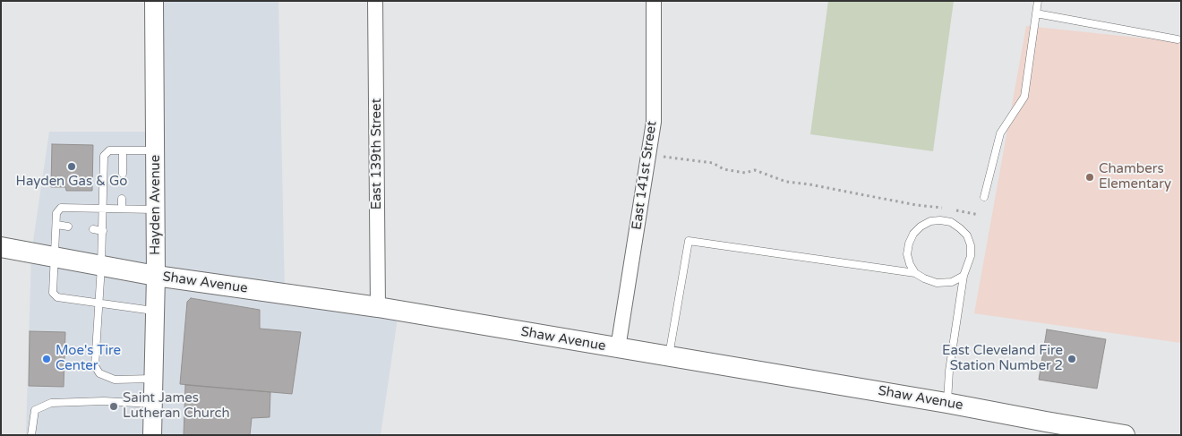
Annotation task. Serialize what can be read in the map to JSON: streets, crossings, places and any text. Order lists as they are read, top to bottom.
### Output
{
  "streets": {
    "main road": ["Shaw Avenue"],
    "street": ["East 139th Street", "East 141st Street", "Hayden Avenue"]
  },
  "crossings": [
    ["East 139th Street", "Shaw Avenue"],
    ["East 141st Street", "Shaw Avenue"],
    ["Hayden Avenue", "Shaw Avenue"]
  ],
  "places": [
    "Hayden Gas & Go",
    "Chambers Elementary",
    "Moe's Tire Center",
    "East Cleveland Fire Station Number 2",
    "Saint James Lutheran Church"
  ]
}
